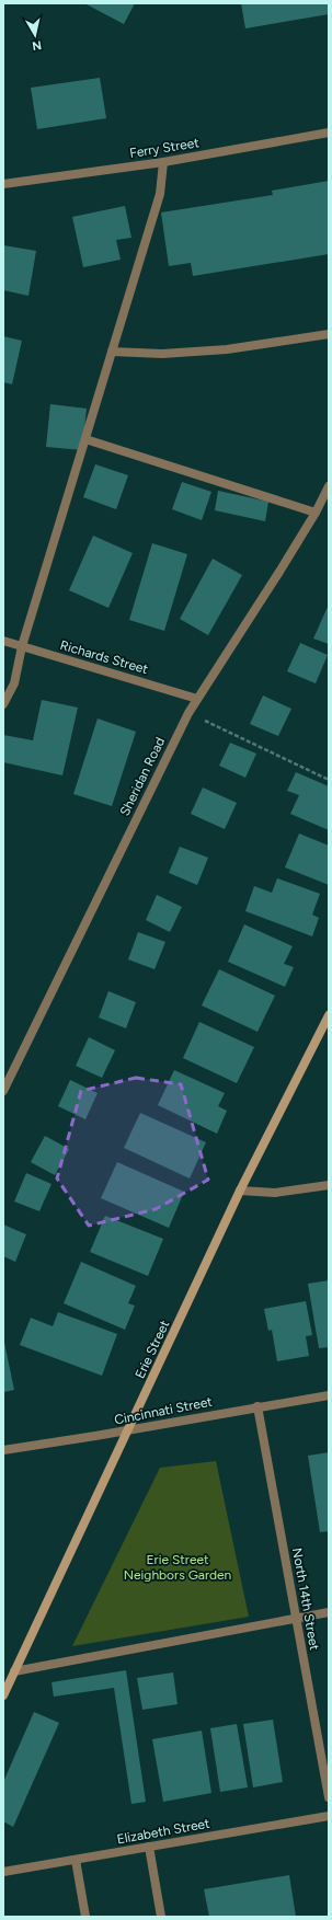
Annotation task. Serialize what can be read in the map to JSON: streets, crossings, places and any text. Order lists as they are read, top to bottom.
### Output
{
  "streets": {
    "street": [
      "Ferry Street",
      "Richards Street",
      "Sheridan Road",
      "Erie Street",
      "Cincinnati Street",
      "North 14th Street",
      "Elizabeth Street"
    ]
  },
  "crossings": [
    ["Richards Street", "Sheridan Road"],
    ["Erie Street", "Cincinnati Street"],
    ["Cincinnati Street", "North 14th Street"]
  ],
  "parks": ["Erie Street Neighbors Garden"],
  "north": "bottom"
}
